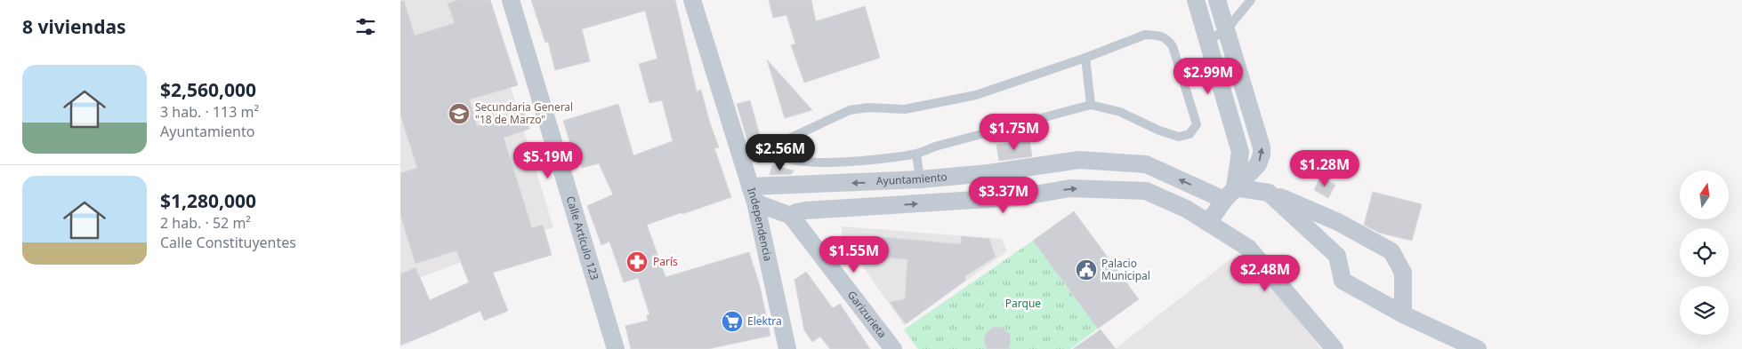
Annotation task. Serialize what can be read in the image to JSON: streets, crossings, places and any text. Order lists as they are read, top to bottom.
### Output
{
  "streets": {
    "street": [
      "Ayuntamiento",
      "Independencia",
      "Calle Artículo 123",
      "Garizurieta"
    ]
  },
  "crossings": [
    ["Ayuntamiento", "Independencia"]
  ],
  "parks": ["Parque"],
  "places": {
    "school or university": ["Secundaria General \"18 de Marzo\""],
    "pharmacy": ["París"],
    "public building": ["Palacio Municipal"],
    "supermarket": ["Elektra"]
  },
  "north": "top",
  "page": {
    "heading": "8 viviendas",
    "list": [
      {
        "name": "$2,560,000",
        "note": "3 hab. · 113 m² · Ayuntamiento"
      },
      {
        "name": "$1,280,000",
        "note": "2 hab. · 52 m² · Calle Constituyentes"
      }
    ],
    "price": [
      "$2.99M",
      "$1.75M",
      "$2.56M",
      "$5.19M",
      "$1.28M",
      "$3.37M",
      "$1.55M",
      "$2.48M"
    ]
  }
}
